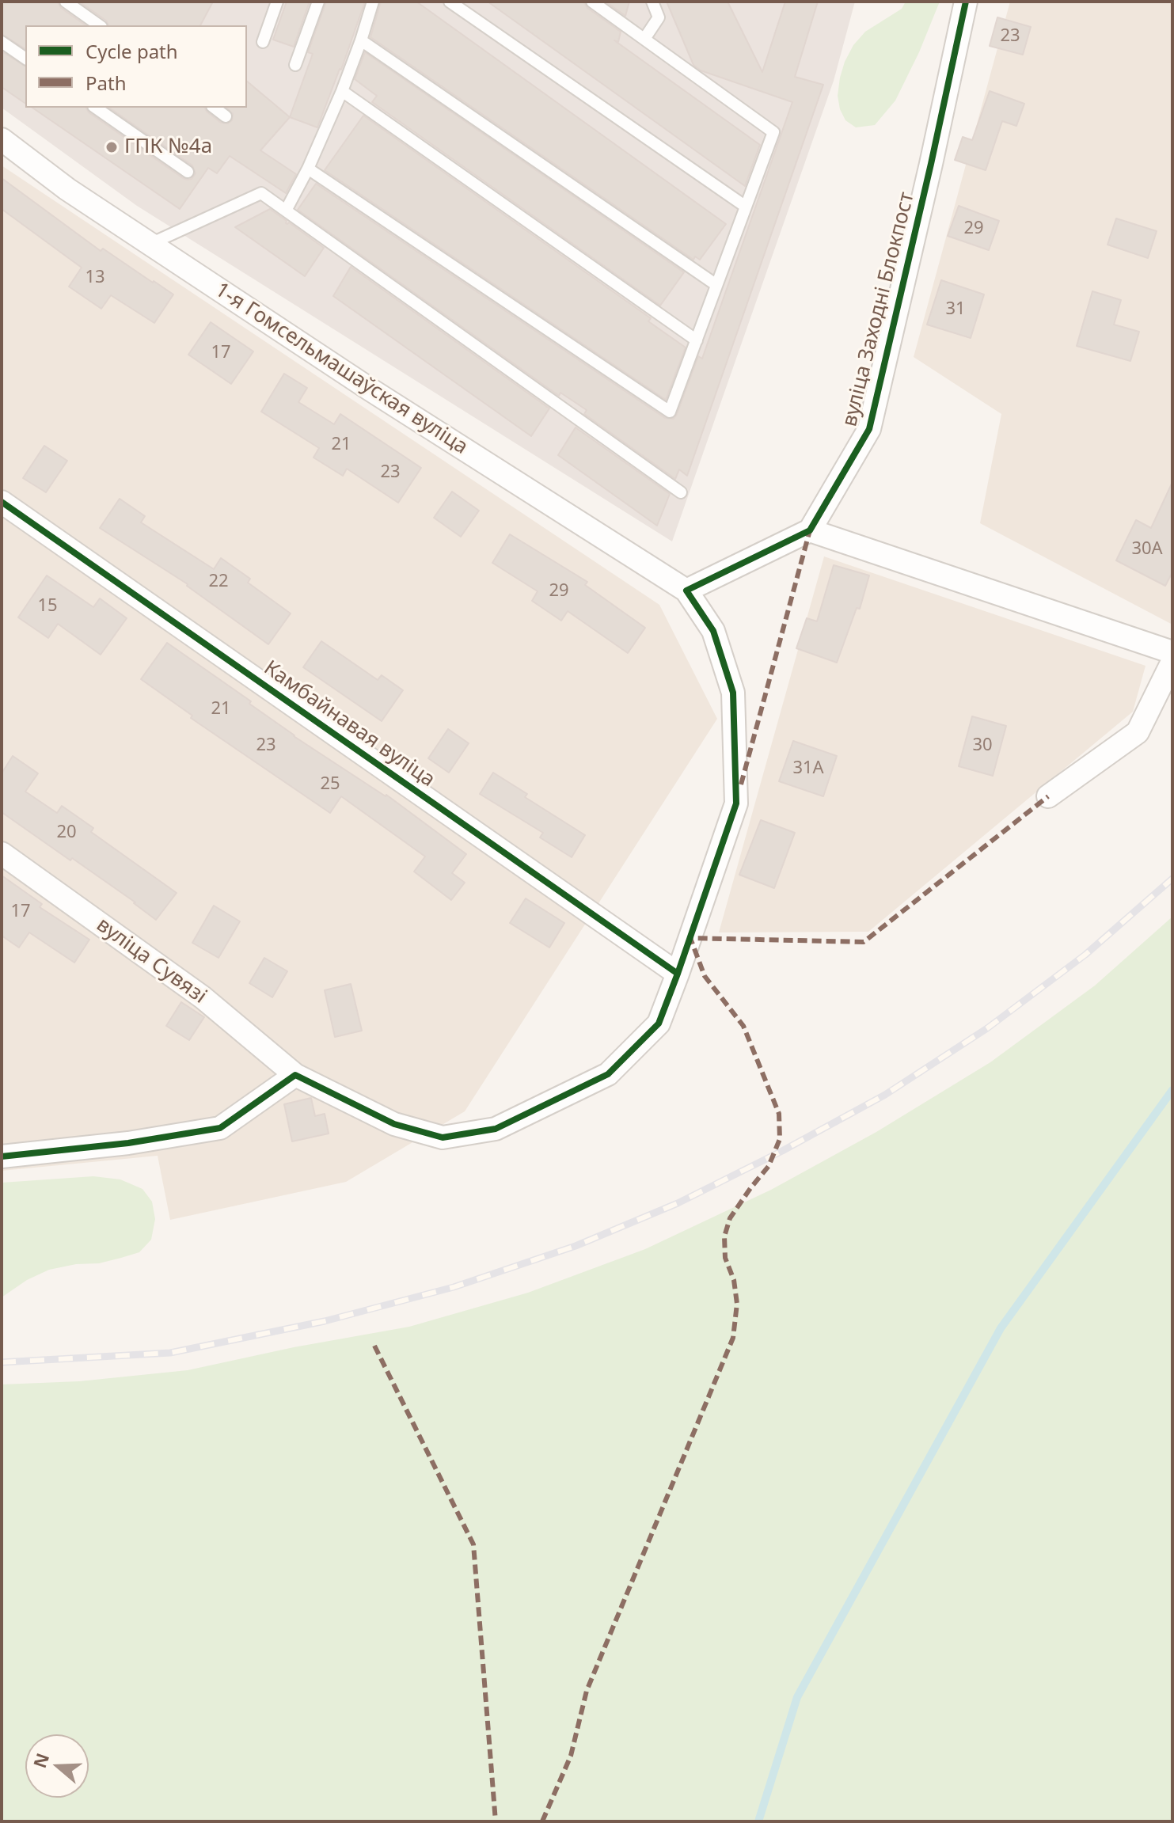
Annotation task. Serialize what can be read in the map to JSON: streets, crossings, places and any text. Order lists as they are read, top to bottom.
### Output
{
  "streets": {
    "street": [
      "вуліца Заходні Блокпост",
      "1-я Гомсельмашаўская вуліца",
      "Камбайнавая вуліца",
      "вуліца Сувязі"
    ]
  },
  "crossings": [
    ["Камбайнавая вуліца", "вуліца Сувязі"]
  ],
  "places": ["ГПК №4а"],
  "house_numbers": [
    "23",
    "29",
    "13",
    "31",
    "17",
    "21",
    "23",
    "30А",
    "22",
    "29",
    "15",
    "21",
    "23",
    "30",
    "31А",
    "25",
    "20",
    "17"
  ],
  "legend": ["Cycle path", "Path"],
  "north": "left"
}
